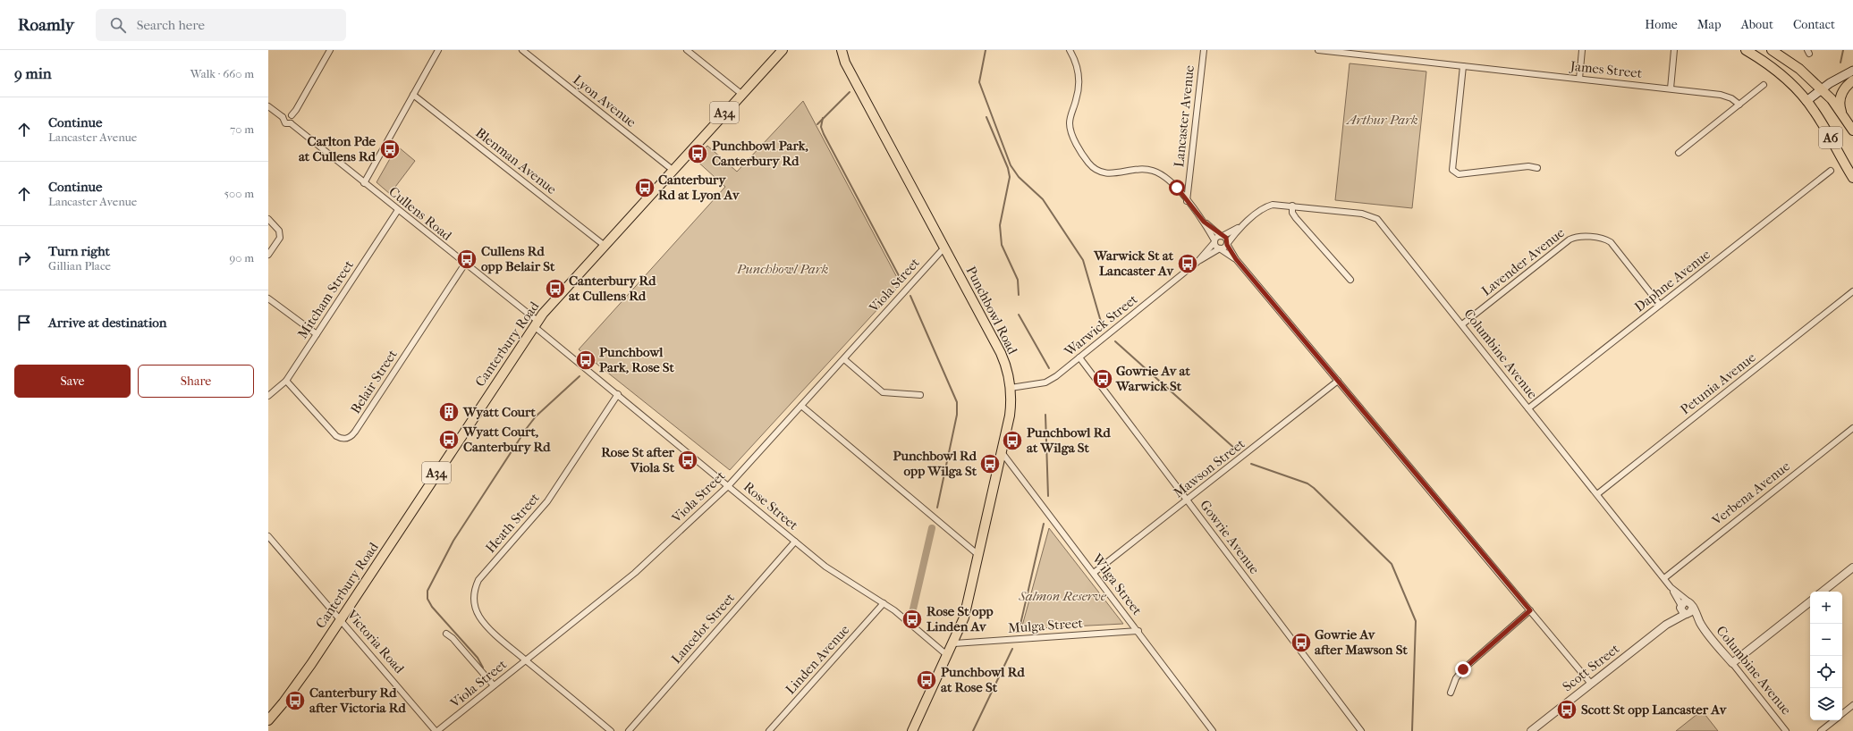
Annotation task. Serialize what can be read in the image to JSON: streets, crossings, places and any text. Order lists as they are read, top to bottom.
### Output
{
  "streets": {
    "main road": [
      "A34",
      "A6",
      "Punchbowl Road",
      "Canterbury Road"
    ],
    "street": [
      "James Street",
      "Lyon Avenue",
      "Lancaster Avenue",
      "Blenman Avenue",
      "Cullens Road",
      "Lavender Avenue",
      "Daphne Avenue",
      "Viola Street",
      "Mitcham Street",
      "Warwick Street",
      "Columbine Avenue",
      "Belair Street",
      "Petunia Avenue",
      "Mawson Street",
      "Verbena Avenue",
      "Rose Street",
      "Heath Street",
      "Gowrie Avenue",
      "Wilga Street",
      "Mulga Street",
      "Lancelot Street",
      "Victoria Road",
      "Linden Avenue",
      "Scott Street"
    ]
  },
  "crossings": [
    ["Lyon Avenue", "Canterbury Road"],
    ["Blenman Avenue", "Canterbury Road"],
    ["Cullens Road", "Mitcham Street"],
    ["Cullens Road", "Canterbury Road"],
    ["Cullens Road", "Belair Street"],
    ["Cullens Road", "Rose Street"],
    ["Lavender Avenue", "Daphne Avenue"],
    ["Lavender Avenue", "Columbine Avenue"],
    ["Daphne Avenue", "Columbine Avenue"],
    ["Viola Street", "Punchbowl Road"],
    ["Viola Street", "Rose Street"],
    ["Viola Street", "Heath Street"],
    ["Viola Street", "Victoria Road"],
    ["Mitcham Street", "Belair Street"],
    ["Punchbowl Road", "Warwick Street"],
    ["Punchbowl Road", "Rose Street"],
    ["Punchbowl Road", "Wilga Street"],
    ["Punchbowl Road", "Mulga Street"],
    ["Warwick Street", "Gowrie Avenue"],
    ["Canterbury Road", "Rose Street"],
    ["Canterbury Road", "Victoria Road"],
    ["Columbine Avenue", "Petunia Avenue"],
    ["Columbine Avenue", "Verbena Avenue"],
    ["Columbine Avenue", "Scott Street"],
    ["Mawson Street", "Gowrie Avenue"],
    ["Mawson Street", "Wilga Street"],
    ["Rose Street", "Heath Street"],
    ["Rose Street", "Lancelot Street"],
    ["Rose Street", "Linden Avenue"],
    ["Wilga Street", "Mulga Street"]
  ],
  "parks": ["Arthur Park", "Punchbowl Park", "Salmon Reserve"],
  "places": {
    "bus stop": [
      "Carlton Pde at Cullens Rd",
      "Punchbowl Park, Canterbury Rd",
      "Canterbury Rd at Lyon Av",
      "Cullens Rd opp Belair St",
      "Warwick St at Lancaster Av",
      "Canterbury Rd at Cullens Rd",
      "Punchbowl Park, Rose St",
      "Gowrie Av at Warwick St",
      "Wyatt Court, Canterbury Rd",
      "Punchbowl Rd at Wilga St",
      "Rose St after Viola St",
      "Punchbowl Rd opp Wilga St",
      "Rose St opp Linden Av",
      "Gowrie Av after Mawson St",
      "Punchbowl Rd at Rose St",
      "Canterbury Rd after Victoria Rd",
      "Scott St opp Lancaster Av"
    ],
    "building": ["Wyatt Court"]
  },
  "page": {
    "header": "Roamly",
    "search": "Search here",
    "nav": [
      "Home",
      "Map",
      "About",
      "Contact"
    ],
    "heading": ["9 min", "Walk · 660 m"],
    "list": [
      ["Continue", "Lancaster Avenue", "70 m"],
      ["Continue", "Lancaster Avenue", "500 m"],
      ["Turn right", "Gillian Place", "90 m"],
      "Arrive at destination"
    ],
    "buttons": ["Save", "Share"],
    "map_buttons": ["+", "−"]
  }
}
